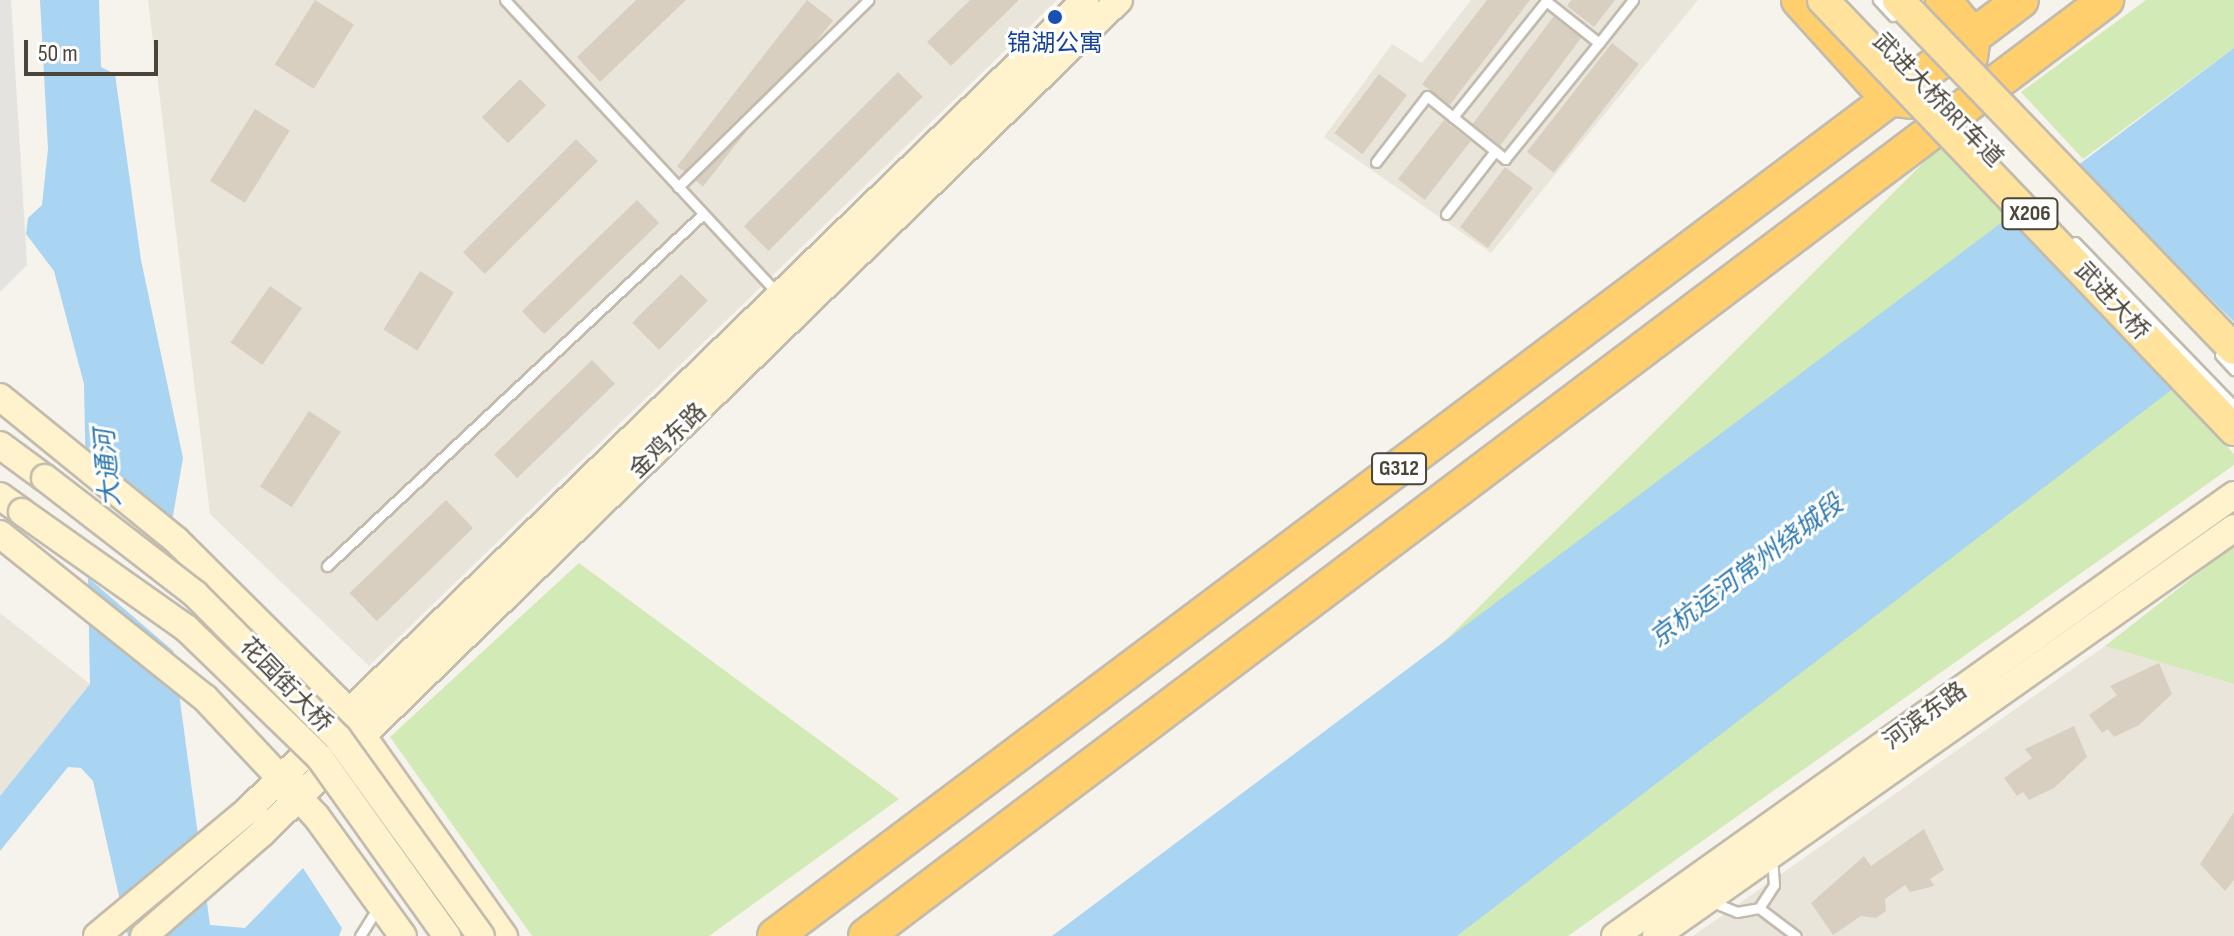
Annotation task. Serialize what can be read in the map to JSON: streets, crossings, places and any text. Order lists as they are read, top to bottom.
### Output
{
  "streets": {
    "highway": ["G312"],
    "main road": [
      "X206",
      "武进大桥",
      "金鸡东路",
      "花园街大桥",
      "河滨东路"
    ],
    "lane": ["武进大桥BRT车道"]
  },
  "water": ["大通河", "京杭运河常州绕城段"],
  "places": ["锦湖公寓"],
  "scale_bar": "50 m"
}
